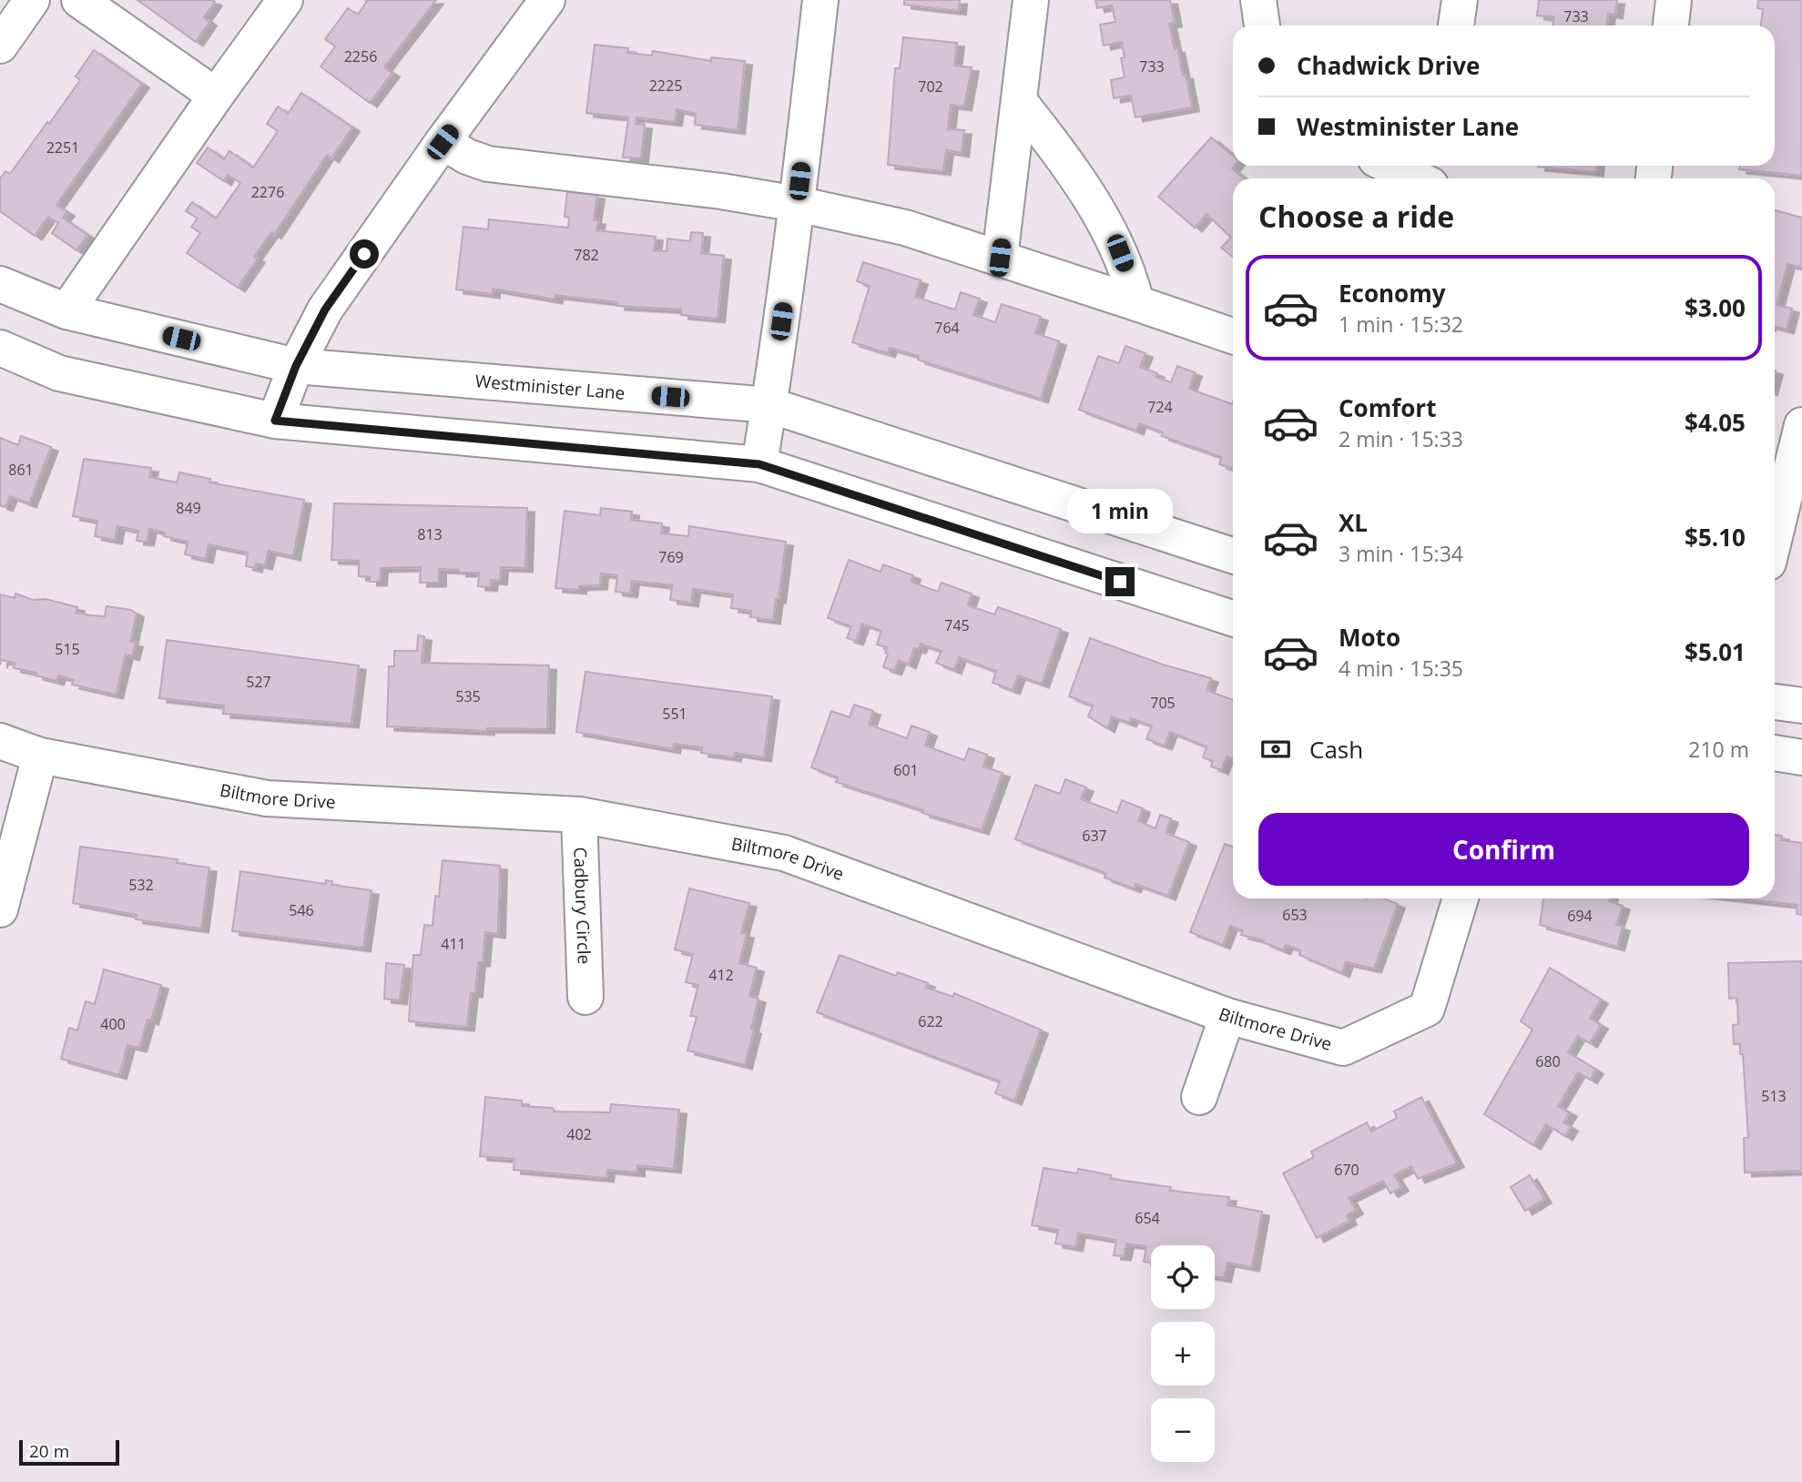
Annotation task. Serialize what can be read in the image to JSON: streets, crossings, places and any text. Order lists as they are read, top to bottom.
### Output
{
  "streets": {
    "street": ["Westminister Lane", "Biltmore Drive", "Cadbury Circle"]
  },
  "crossings": [
    ["Biltmore Drive", "Cadbury Circle"]
  ],
  "house_numbers": [
    "733",
    "2256",
    "733",
    "2225",
    "702",
    "2251",
    "2276",
    "782",
    "764",
    "724",
    "861",
    "849",
    "813",
    "769",
    "745",
    "515",
    "527",
    "535",
    "705",
    "551",
    "601",
    "637",
    "532",
    "546",
    "653",
    "694",
    "411",
    "412",
    "622",
    "400",
    "680",
    "513",
    "402",
    "670",
    "654"
  ],
  "scale_bar": "20 m",
  "page": {
    "banner": ["Chadwick Drive", "Westminister Lane"],
    "heading": "Choose a ride",
    "list": [
      {
        "name": "Economy",
        "note": "1 min · 15:32",
        "value": "$3.00"
      },
      {
        "name": "Comfort",
        "note": "2 min · 15:33",
        "value": "$4.05"
      },
      {
        "name": "XL",
        "note": "3 min · 15:34",
        "value": "$5.10"
      },
      {
        "name": "Moto",
        "note": "4 min · 15:35",
        "value": "$5.01"
      }
    ],
    "bubble": "1 min",
    "pay": ["Cash", "210 m"],
    "buttons": "Confirm",
    "map_buttons": ["+", "−"],
    "scale": "20 m"
  }
}
